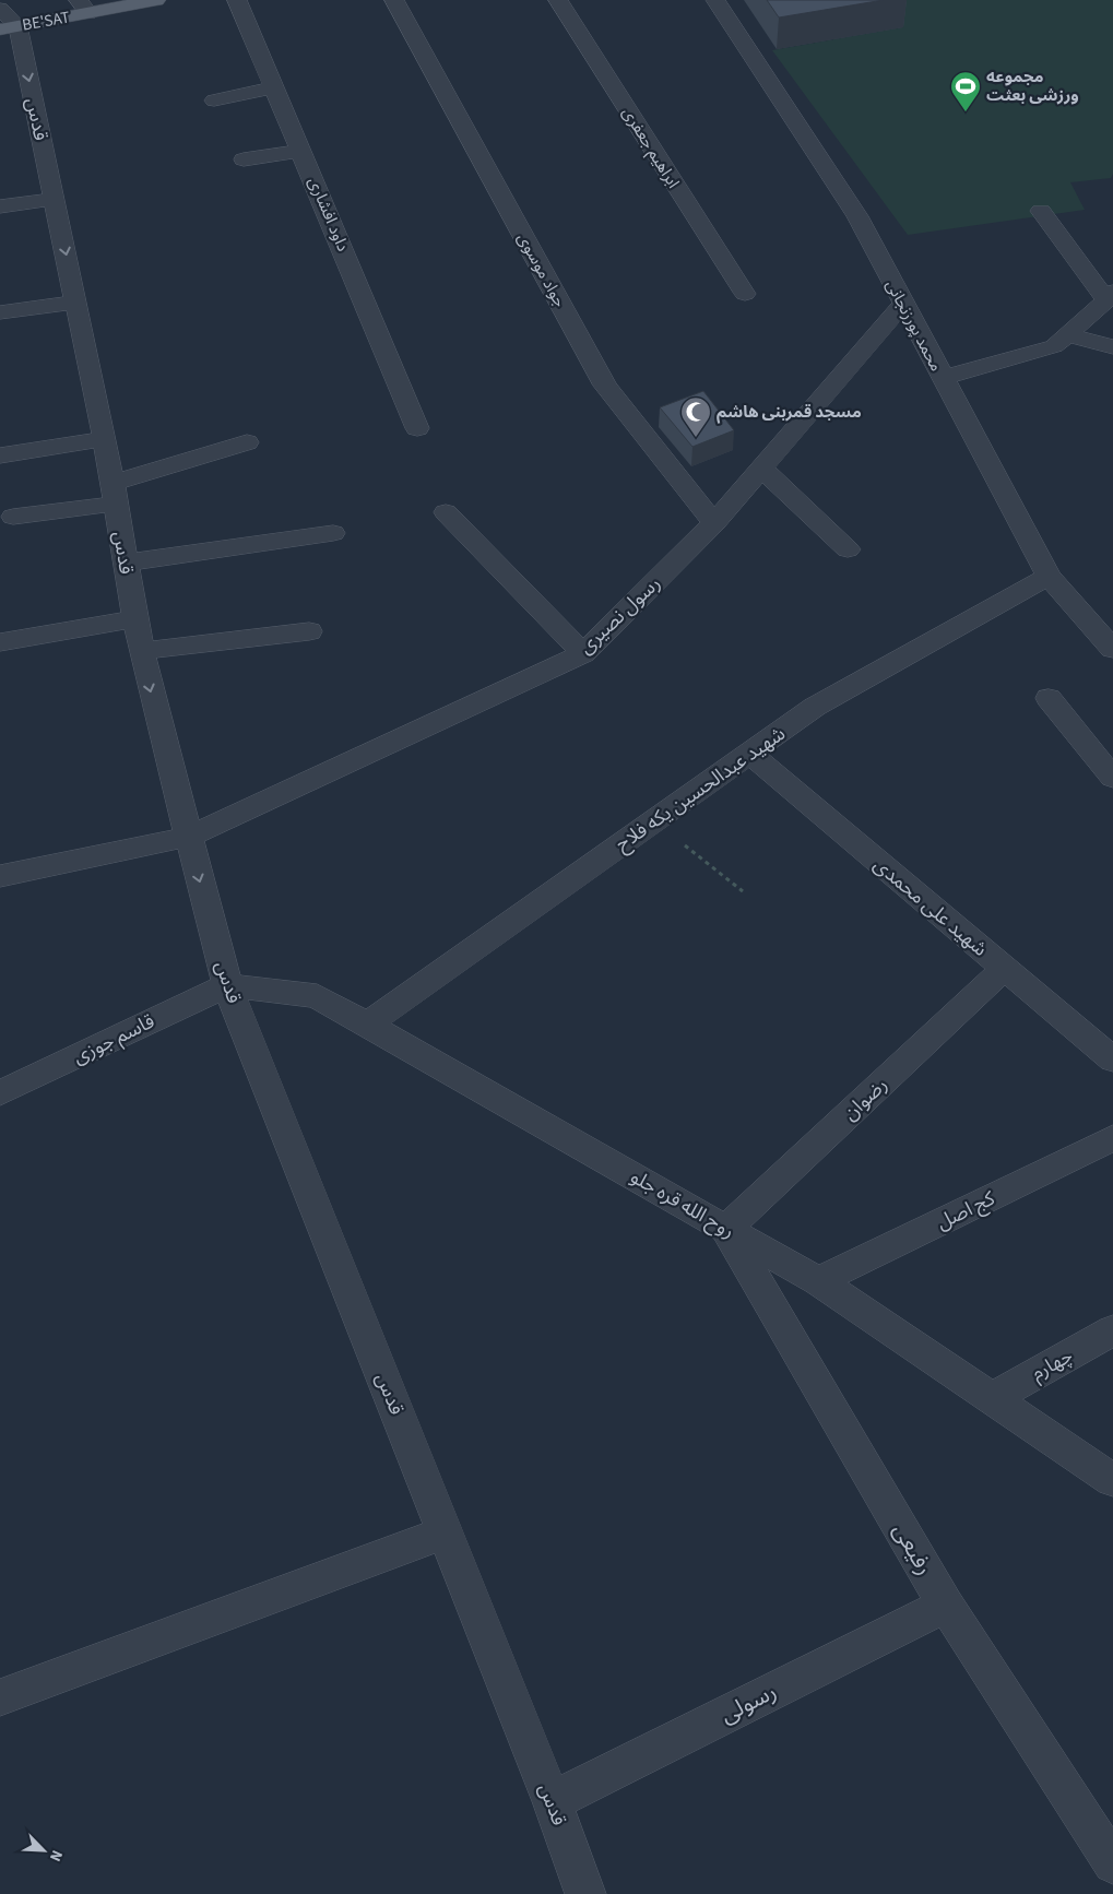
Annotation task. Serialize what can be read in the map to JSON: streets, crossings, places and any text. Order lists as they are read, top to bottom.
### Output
{
  "streets": {
    "main road": ["BE'SAT"],
    "street": [
      "قدس",
      "ابراهیم جعفری",
      "داود افشاری",
      "جواد موسوی",
      "محمد پورزنجانی",
      "رسول نصیری",
      "شهید عبدالحسین یکه فلاح",
      "شهید علی محمدی",
      "قاسم جوزی",
      "رضوان",
      "روح الله قره جلو",
      "کج اصل",
      "چهارم",
      "رفیعی",
      "رسولی"
    ]
  },
  "crossings": [
    ["BE'SAT", "قدس"],
    ["قدس", "رسول نصیری"],
    ["قدس", "قاسم جوزی"],
    ["قدس", "روح الله قره جلو"],
    ["قدس", "رسولی"],
    ["جواد موسوی", "رسول نصیری"],
    ["محمد پورزنجانی", "رسول نصیری"],
    ["محمد پورزنجانی", "شهید عبدالحسین یکه فلاح"],
    ["شهید عبدالحسین یکه فلاح", "شهید علی محمدی"],
    ["شهید عبدالحسین یکه فلاح", "روح الله قره جلو"],
    ["شهید علی محمدی", "رضوان"],
    ["قاسم جوزی", "روح الله قره جلو"],
    ["رضوان", "روح الله قره جلو"],
    ["رضوان", "رفیعی"],
    ["روح الله قره جلو", "کج اصل"],
    ["روح الله قره جلو", "چهارم"],
    ["روح الله قره جلو", "رفیعی"],
    ["رفیعی", "رسولی"]
  ],
  "places": {
    "sports": ["مجموعه ورزشی بعثت"],
    "mosque": ["مسجد قمربنی هاشم"]
  },
  "north": "bottom right"
}
